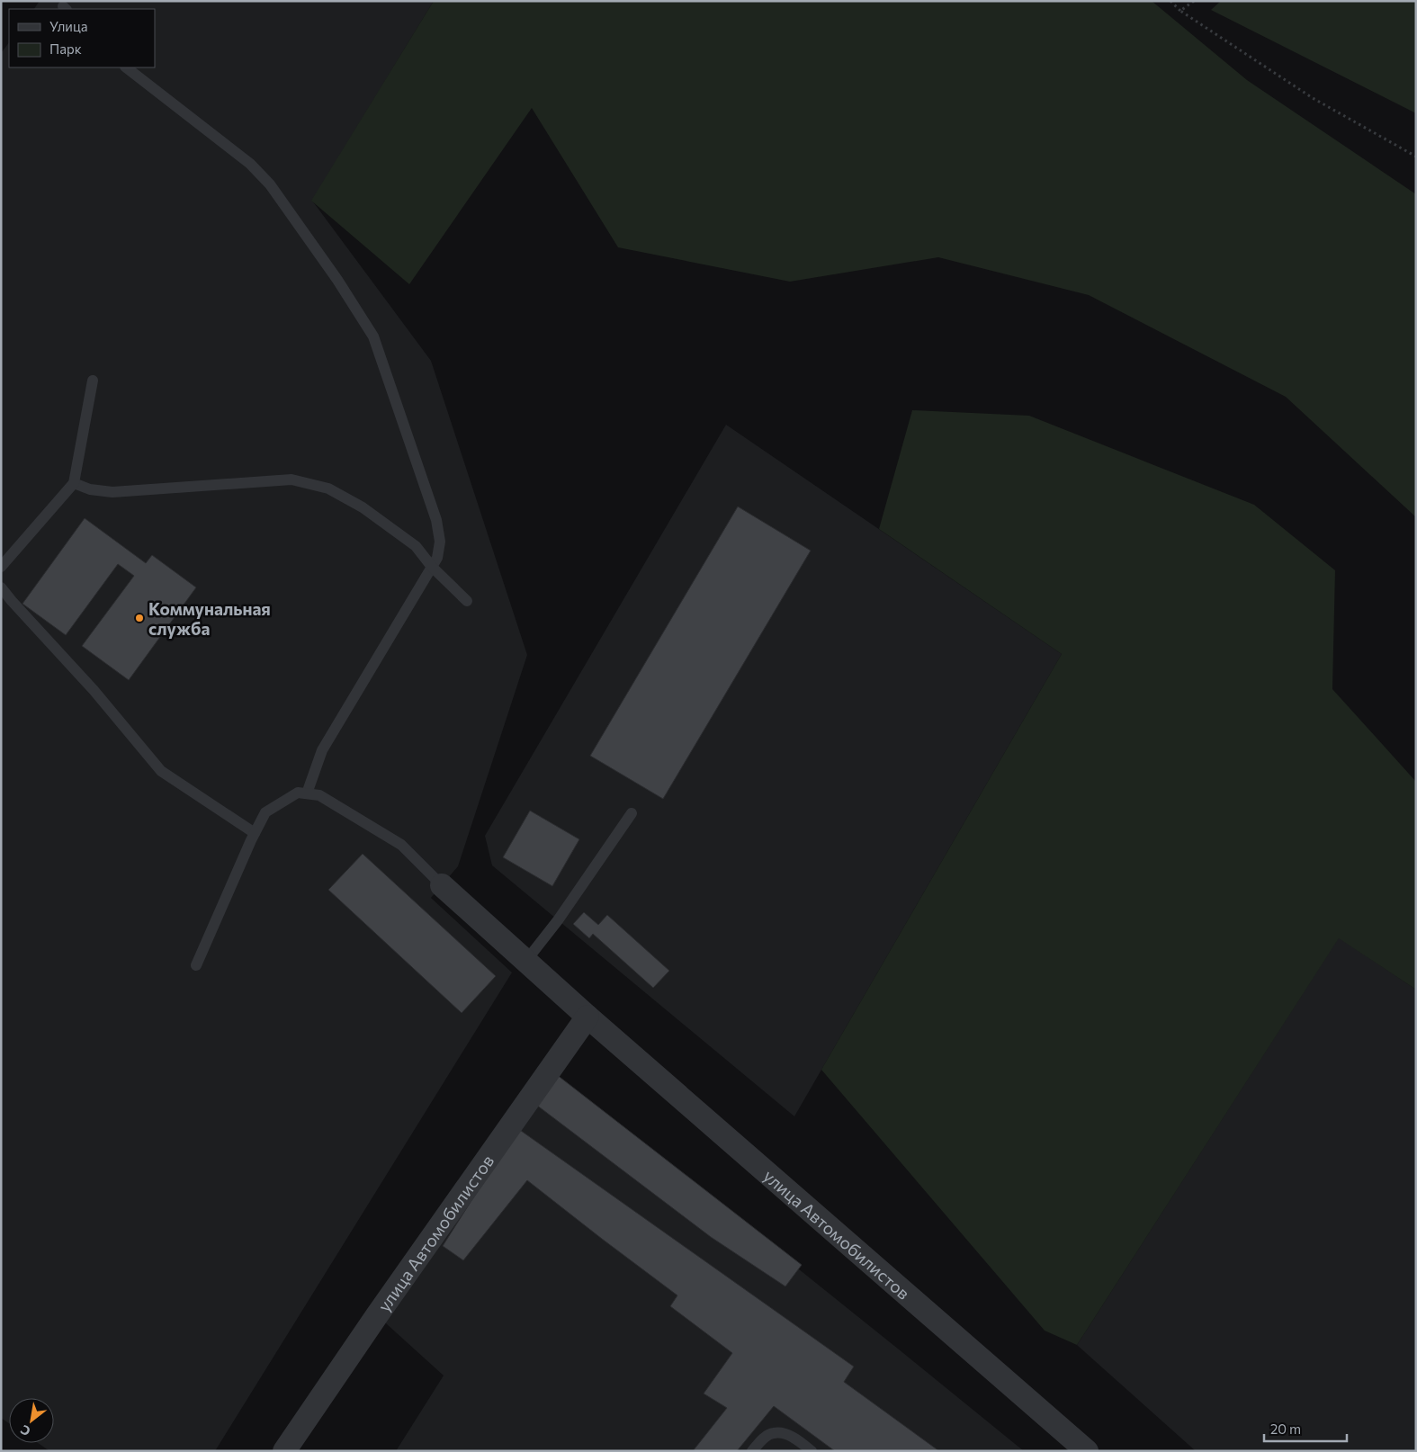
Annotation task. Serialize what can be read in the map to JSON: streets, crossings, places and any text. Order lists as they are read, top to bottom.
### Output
{
  "streets": {
    "street": ["улица Автомобилистов"]
  },
  "places": ["Коммунальная служба"],
  "legend": ["Улица", "Парк"],
  "scale_bar": "20 m",
  "north": "bottom left"
}
